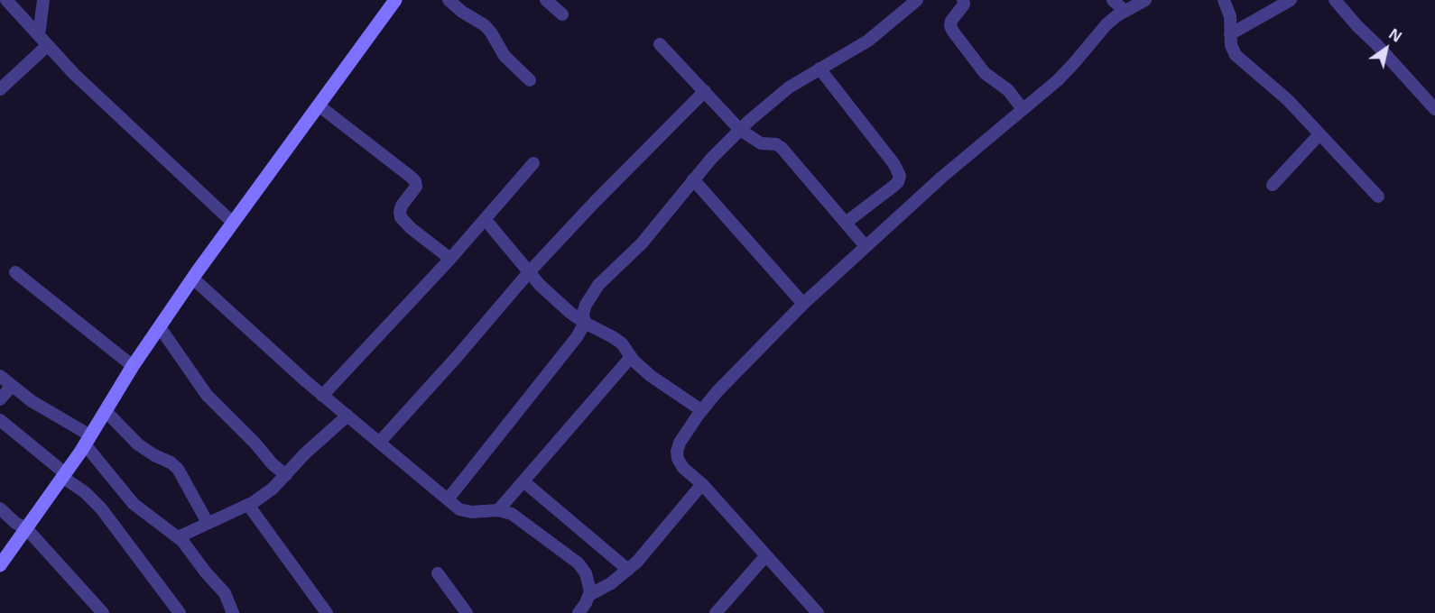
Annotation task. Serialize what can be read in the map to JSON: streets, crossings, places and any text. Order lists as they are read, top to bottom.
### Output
{
  "north": "top right"
}
